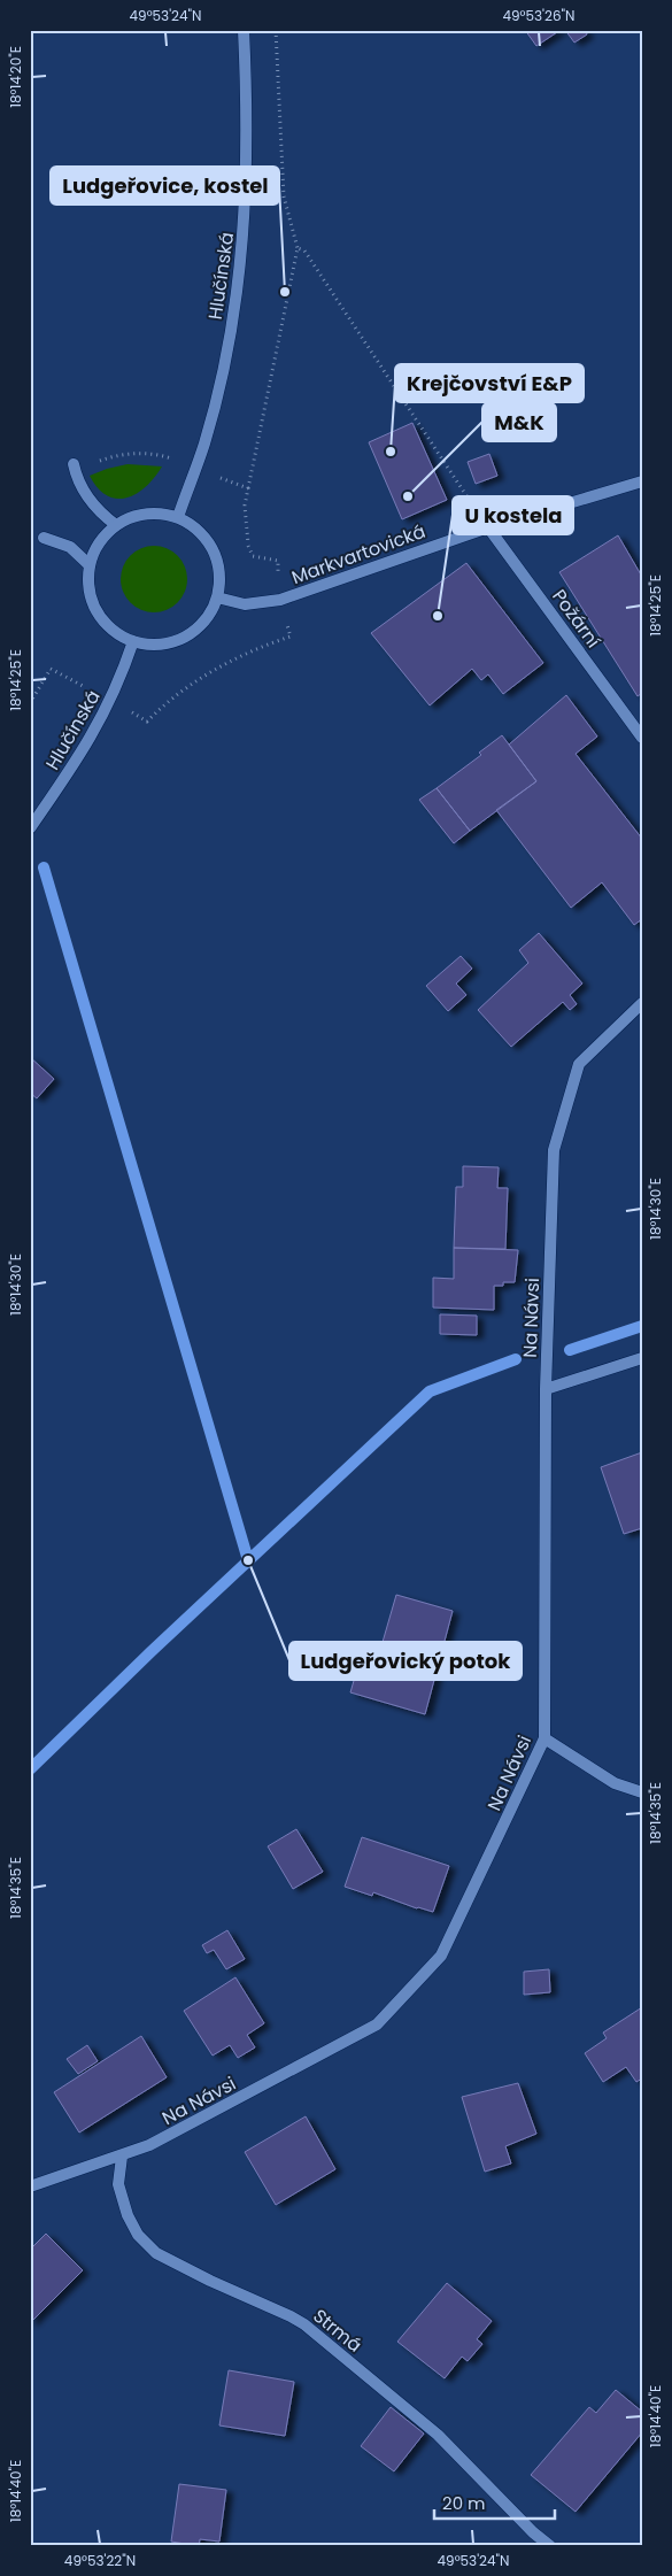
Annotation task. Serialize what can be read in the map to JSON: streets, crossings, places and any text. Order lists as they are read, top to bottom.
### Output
{
  "streets": {
    "street": [
      "Hlučínská",
      "Markvartovická",
      "Požární",
      "Na Návsi",
      "Strmá"
    ]
  },
  "crossings": [
    ["Hlučínská", "Markvartovická"],
    ["Markvartovická", "Požární"],
    ["Na Návsi", "Strmá"]
  ],
  "places": [
    "Ludgeřovice, kostel",
    "Krejčovství E&P",
    "M&K",
    "U kostela",
    "Ludgeřovický potok"
  ],
  "scale_bar": "20 m",
  "coordinates": [
    "49°53'24\"N",
    "49°53'26\"N",
    "18°14'20\"E",
    "18°14'25\"E",
    "18°14'30\"E",
    "18°14'35\"E",
    "18°14'40\"E",
    "49°53'22\"N"
  ]
}
